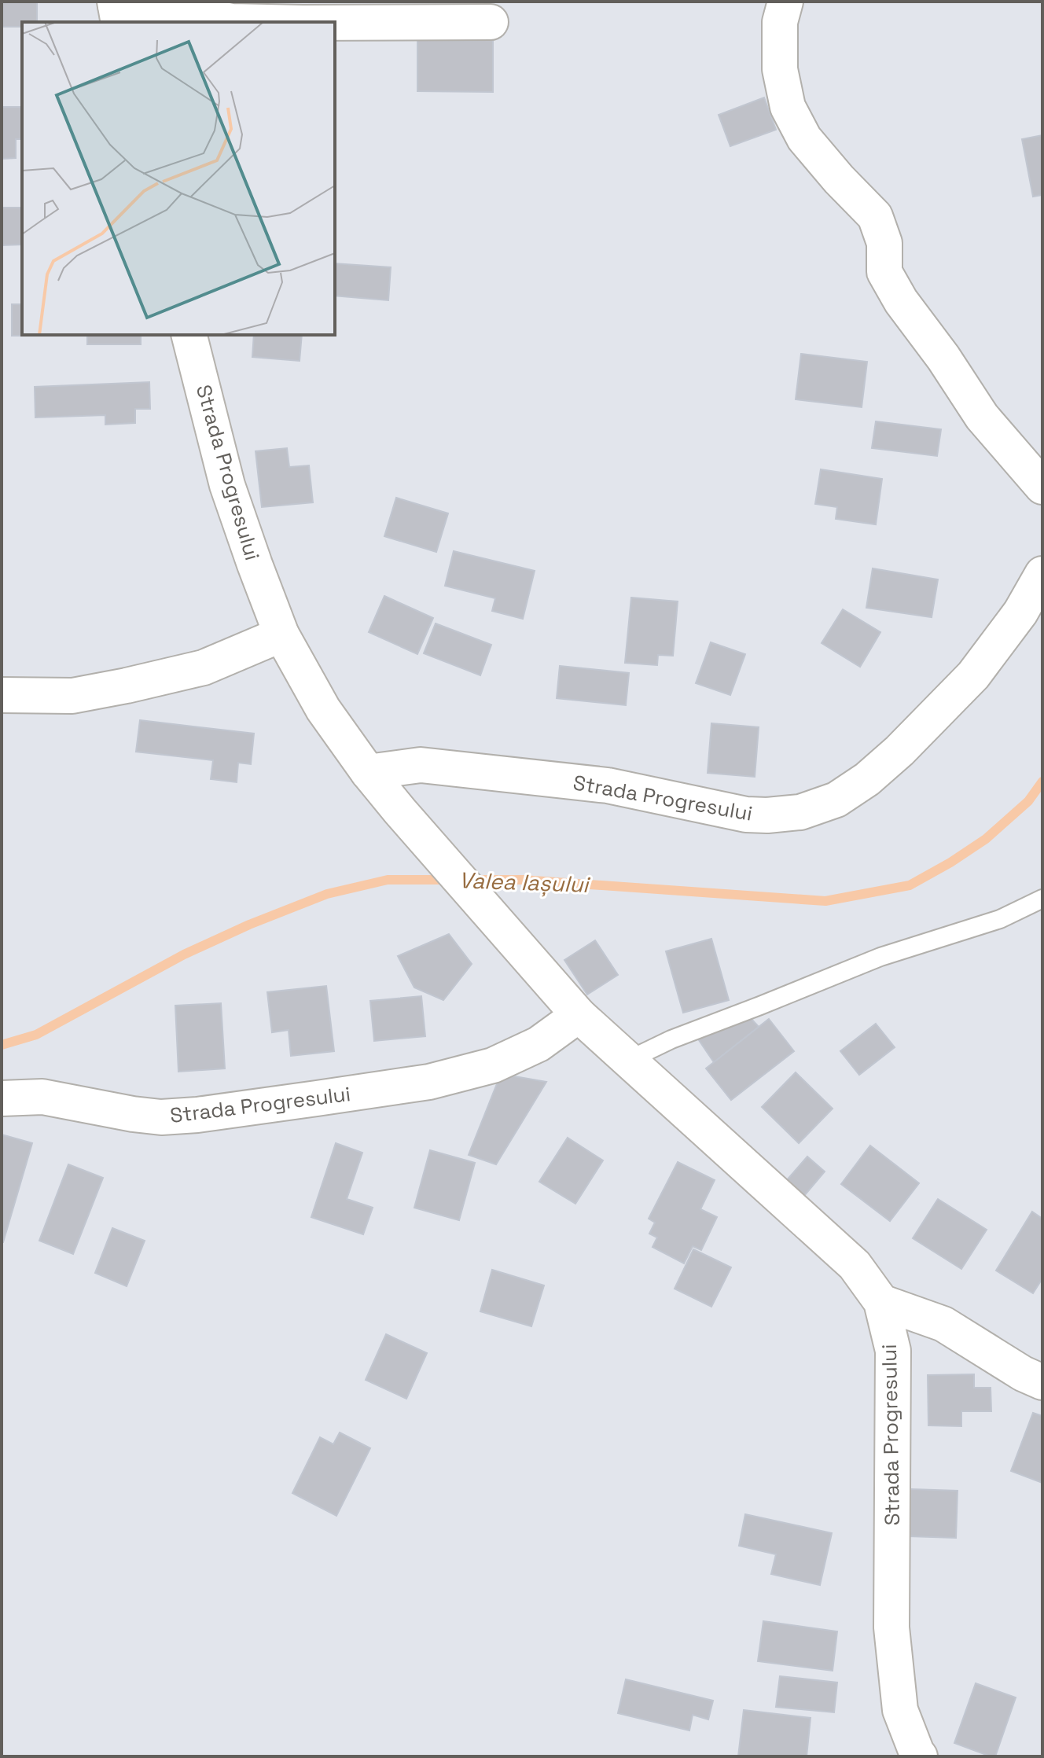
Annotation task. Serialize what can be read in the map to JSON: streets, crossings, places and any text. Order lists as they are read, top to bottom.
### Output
{
  "streets": {
    "street": ["Strada Progresului"]
  },
  "water": ["Valea Iașului"]
}
